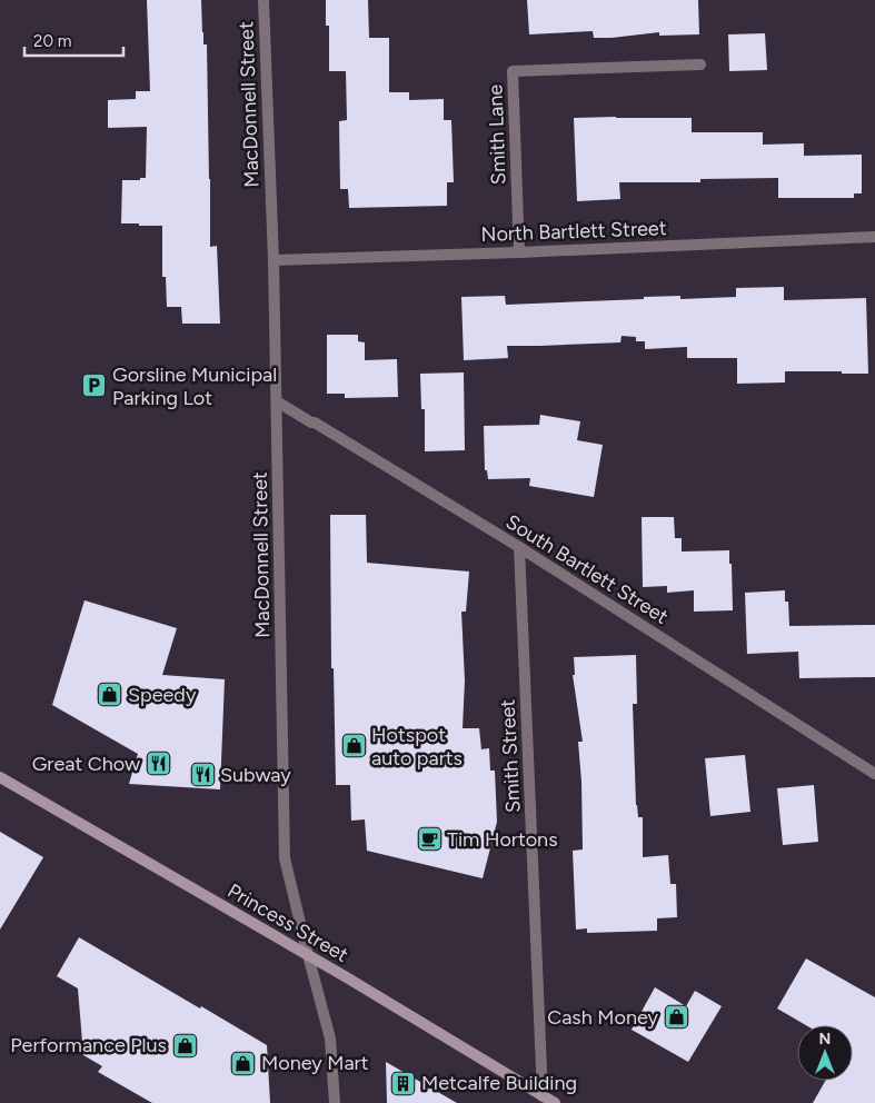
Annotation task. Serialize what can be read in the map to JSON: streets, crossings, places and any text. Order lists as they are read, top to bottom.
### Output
{
  "streets": {
    "main road": ["Princess Street"],
    "street": [
      "MacDonnell Street",
      "Smith Lane",
      "North Bartlett Street",
      "South Bartlett Street",
      "Smith Street"
    ]
  },
  "crossings": [
    ["MacDonnell Street", "North Bartlett Street"],
    ["MacDonnell Street", "South Bartlett Street"],
    ["MacDonnell Street", "Princess Street"],
    ["Smith Lane", "North Bartlett Street"],
    ["South Bartlett Street", "Smith Street"],
    ["Smith Street", "Princess Street"]
  ],
  "places": {
    "parking": ["Gorsline Municipal Parking Lot"],
    "shop": [
      "Speedy",
      "Hotspot auto parts",
      "Cash Money",
      "Performance Plus",
      "Money Mart"
    ],
    "restaurant": ["Great Chow", "Subway"],
    "cafe": ["Tim Hortons"],
    "building": ["Metcalfe Building"]
  },
  "scale_bar": "20 m",
  "north": "top"
}
